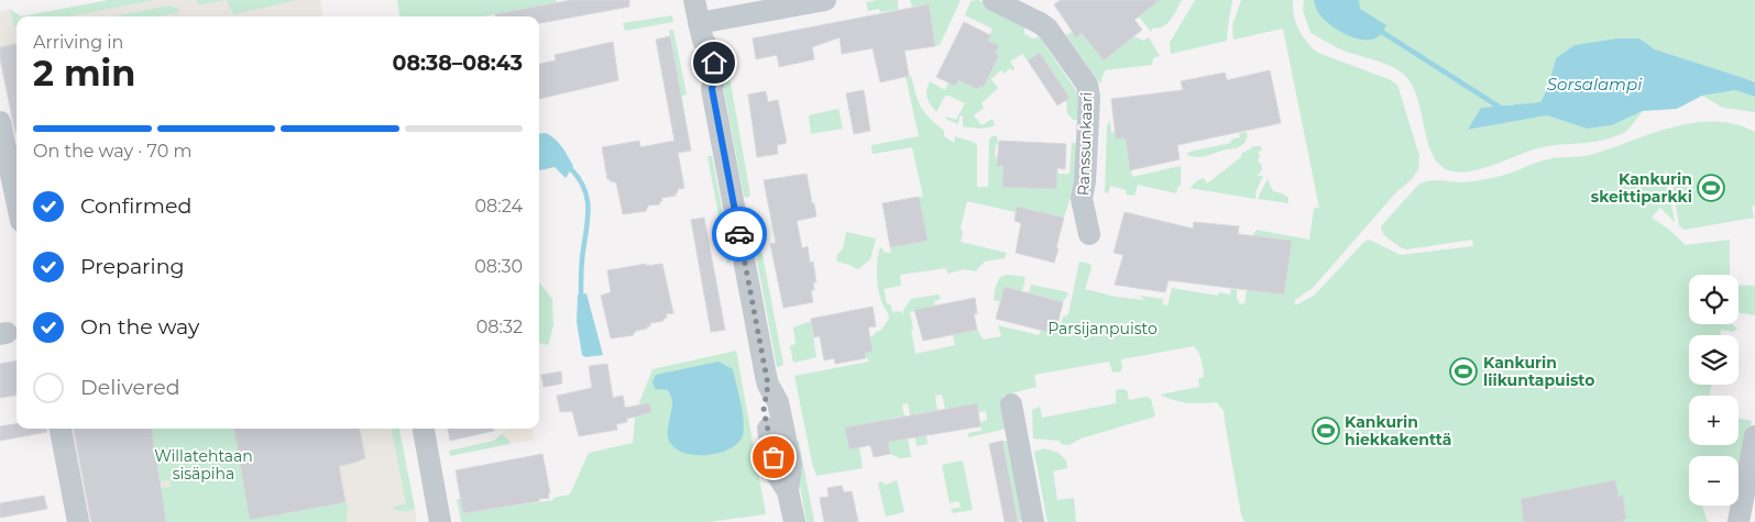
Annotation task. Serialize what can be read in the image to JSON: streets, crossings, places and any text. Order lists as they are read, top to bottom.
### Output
{
  "streets": {
    "street": ["Ranssunkaari"]
  },
  "water": ["Sorsalampi"],
  "parks": ["Parsijanpuisto", "Willatehtaan sisäpiha"],
  "places": {
    "sports": ["Kankurin skeittiparkki", "Kankurin liikuntapuisto", "Kankurin hiekkakenttä"]
  },
  "page": {
    "heading": ["2 min", "Arriving in", "08:38–08:43"],
    "bar": "On the way · 70 m",
    "list": [
      ["Confirmed", "08:24"],
      ["Preparing", "08:30"],
      ["On the way", "08:32"],
      "Delivered"
    ],
    "map_buttons": ["+", "−"]
  }
}
